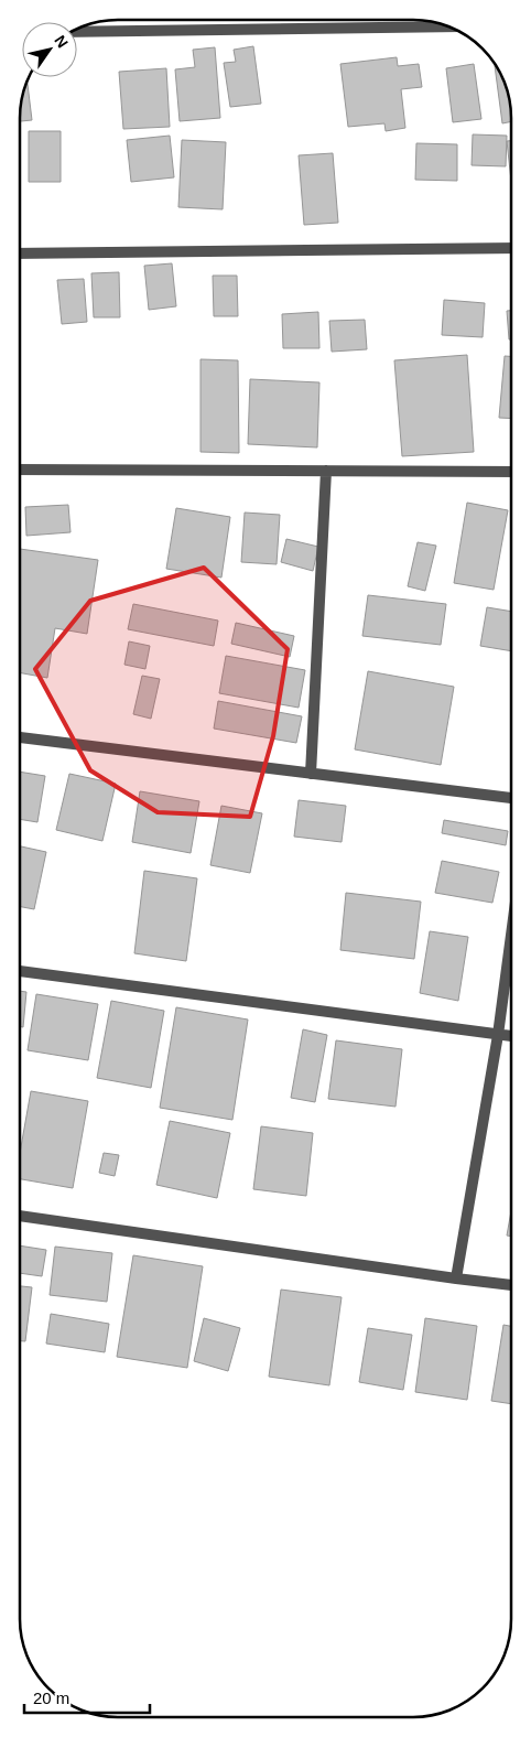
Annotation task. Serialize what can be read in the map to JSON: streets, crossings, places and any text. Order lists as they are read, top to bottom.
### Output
{
  "scale_bar": "20 m",
  "north": "top right"
}
